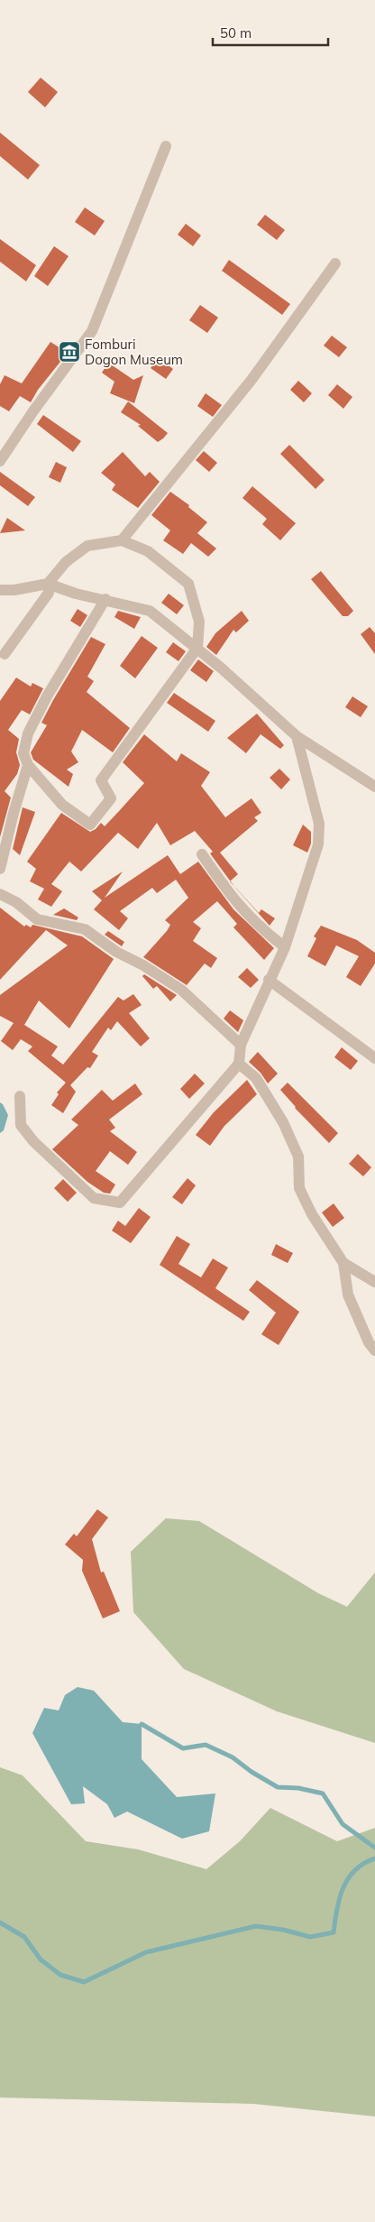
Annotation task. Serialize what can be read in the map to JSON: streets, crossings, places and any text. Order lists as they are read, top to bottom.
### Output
{
  "places": {
    "museum": ["Fomburi Dogon Museum"]
  },
  "scale_bar": "50 m"
}
